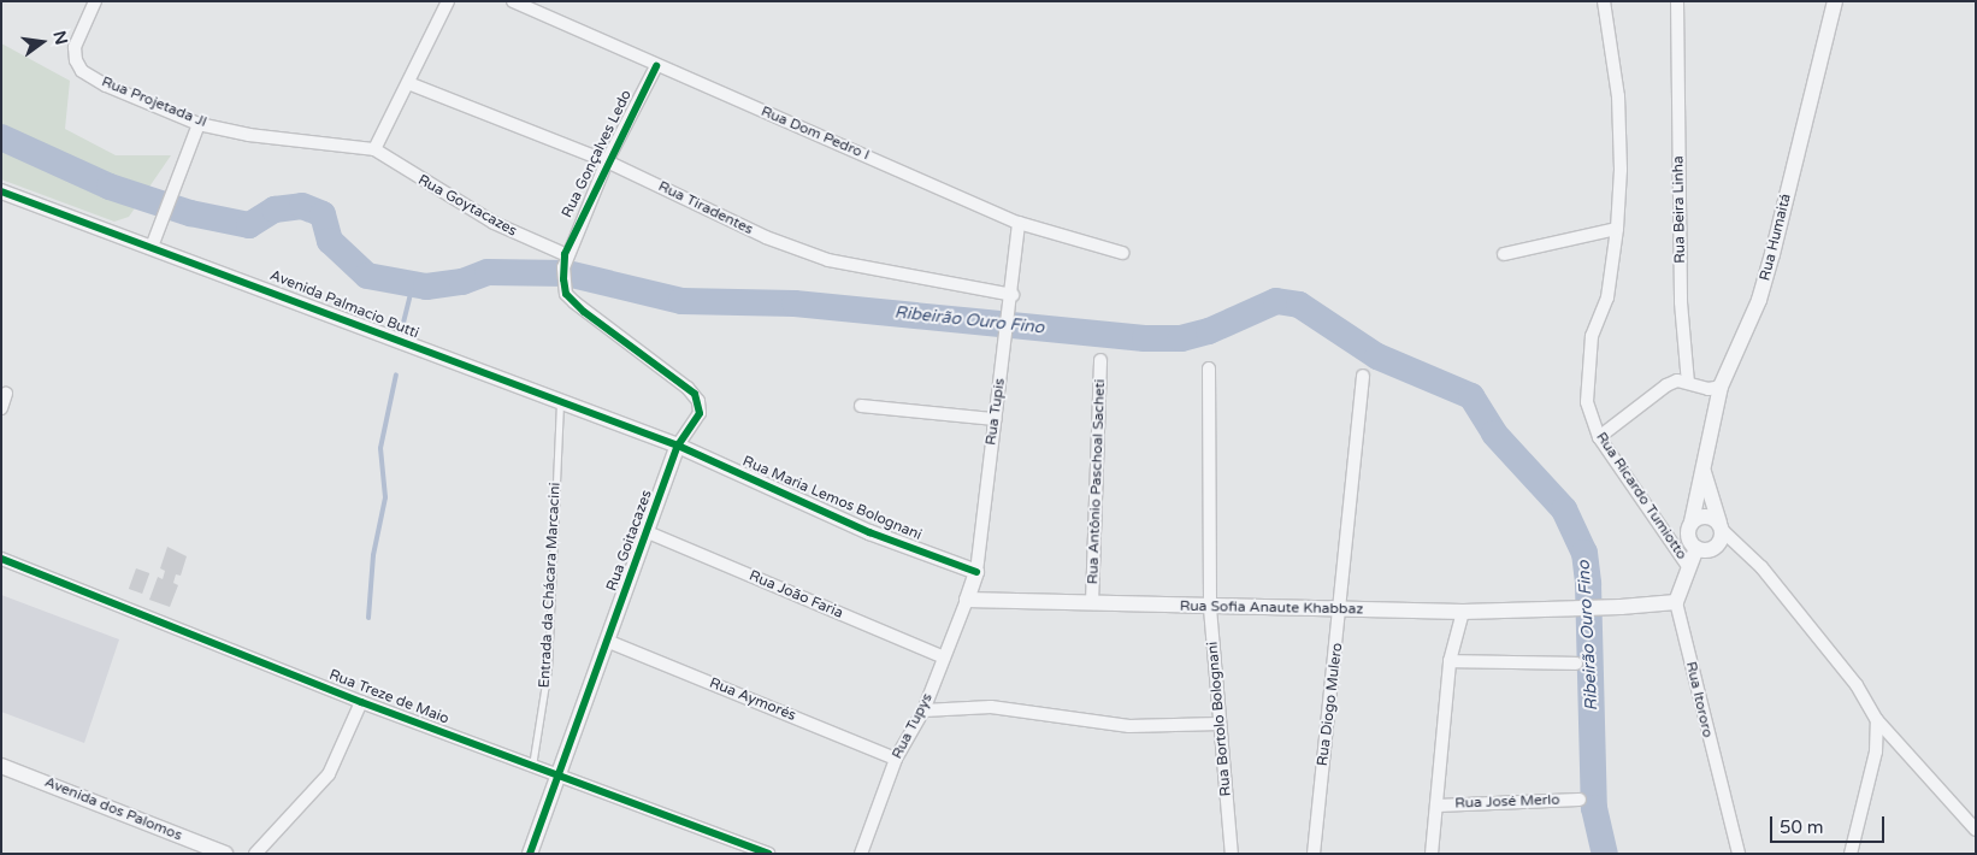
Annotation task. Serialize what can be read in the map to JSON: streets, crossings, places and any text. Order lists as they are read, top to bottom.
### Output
{
  "streets": {
    "street": [
      "Rua Projetada JI",
      "Rua Dom Pedro I",
      "Rua Gonçalves Ledo",
      "Rua Goytacazes",
      "Rua Tiradentes",
      "Rua Beira Linha",
      "Rua Humaitá",
      "Avenida Palmacio Butti",
      "Rua Tupis",
      "Rua Antônio Paschoal Sacheti",
      "Rua Ricardo Tumiotto",
      "Rua Maria Lemos Bolognani",
      "Rua Goitacazes",
      "Rua João Faria",
      "Rua Sofia Anaute Khabbaz",
      "Rua Treze de Maio",
      "Rua Aymorés",
      "Rua Itororo",
      "Rua Diogo Mulero",
      "Rua Bortolo Bolognani",
      "Rua Tupys",
      "Rua José Merlo",
      "Avenida dos Palomos"
    ],
    "lane": ["Entrada da Chácara Marcacini"]
  },
  "crossings": [
    ["Rua Projetada JI", "Rua Goytacazes"],
    ["Rua Dom Pedro I", "Rua Gonçalves Ledo"],
    ["Rua Dom Pedro I", "Rua Tupis"],
    ["Rua Gonçalves Ledo", "Rua Goytacazes"],
    ["Rua Gonçalves Ledo", "Rua Tiradentes"],
    ["Rua Gonçalves Ledo", "Rua Goitacazes"],
    ["Rua Goytacazes", "Rua Goitacazes"],
    ["Rua Tiradentes", "Rua Tupis"],
    ["Avenida Palmacio Butti", "Rua Maria Lemos Bolognani"],
    ["Avenida Palmacio Butti", "Rua Goitacazes"],
    ["Avenida Palmacio Butti", "Entrada da Chácara Marcacini"],
    ["Rua Tupis", "Rua Maria Lemos Bolognani"],
    ["Rua Tupis", "Rua Sofia Anaute Khabbaz"],
    ["Rua Tupis", "Rua Tupys"],
    ["Rua Antônio Paschoal Sacheti", "Rua Sofia Anaute Khabbaz"],
    ["Rua Maria Lemos Bolognani", "Rua Goitacazes"],
    ["Rua Goitacazes", "Rua João Faria"],
    ["Rua Goitacazes", "Rua Treze de Maio"],
    ["Rua Goitacazes", "Rua Aymorés"],
    ["Entrada da Chácara Marcacini", "Rua Treze de Maio"],
    ["Rua João Faria", "Rua Tupys"],
    ["Rua Sofia Anaute Khabbaz", "Rua Itororo"],
    ["Rua Sofia Anaute Khabbaz", "Rua Diogo Mulero"],
    ["Rua Sofia Anaute Khabbaz", "Rua Bortolo Bolognani"],
    ["Rua Sofia Anaute Khabbaz", "Rua Tupys"],
    ["Rua Aymorés", "Rua Tupys"]
  ],
  "water": ["Ribeirão Ouro Fino"],
  "scale_bar": "50 m",
  "north": "right"
}
